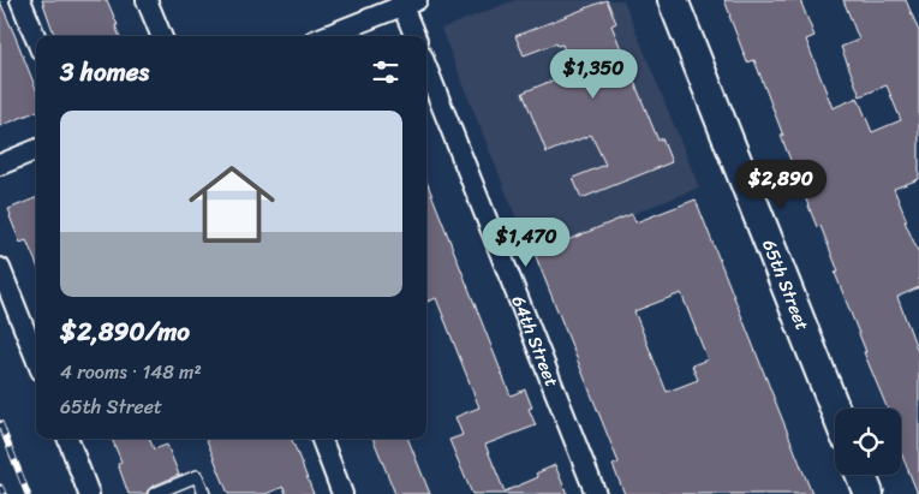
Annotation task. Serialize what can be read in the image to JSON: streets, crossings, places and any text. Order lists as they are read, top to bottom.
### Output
{
  "streets": {
    "main road": ["65th Street"],
    "street": ["64th Street"]
  },
  "page": {
    "heading": "3 homes",
    "price": ["$1,350", "$2,890", "$1,470"],
    "list": [
      {
        "name": "$2,890/mo",
        "note": "4 rooms · 148 m² · 65th Street"
      }
    ]
  }
}
